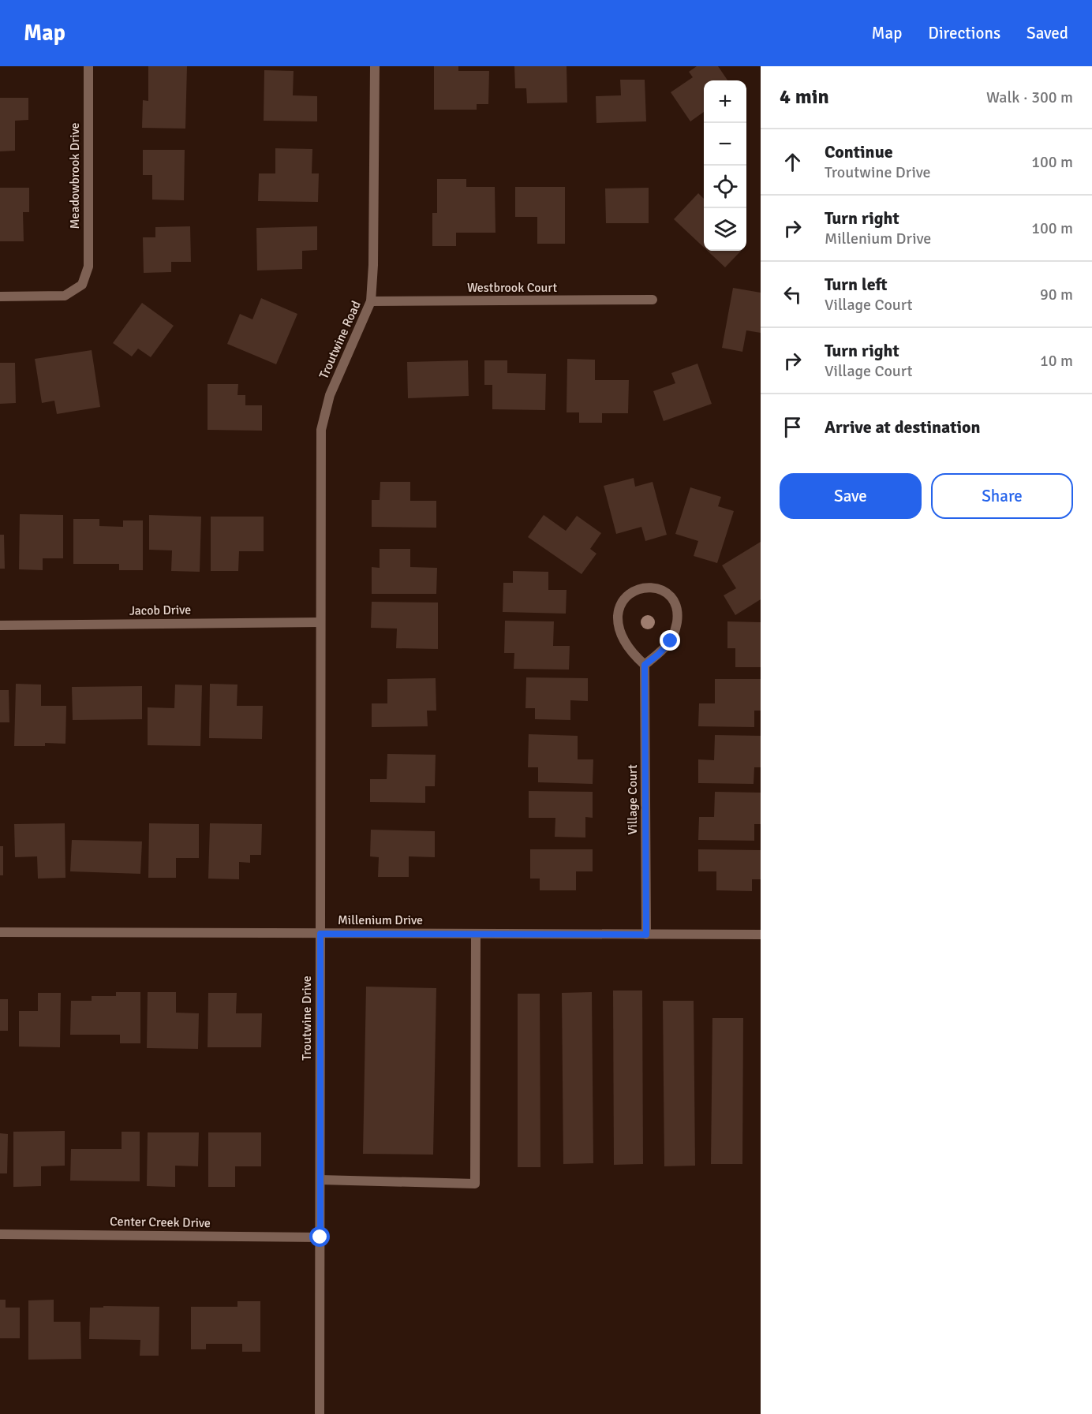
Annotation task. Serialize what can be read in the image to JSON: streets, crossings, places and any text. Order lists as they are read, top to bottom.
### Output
{
  "streets": {
    "street": [
      "Meadowbrook Drive",
      "Westbrook Court",
      "Troutwine Road",
      "Jacob Drive",
      "Village Court",
      "Millenium Drive",
      "Troutwine Drive",
      "Center Creek Drive"
    ]
  },
  "crossings": [
    ["Westbrook Court", "Troutwine Road"],
    ["Troutwine Road", "Jacob Drive"],
    ["Troutwine Road", "Troutwine Drive"],
    ["Jacob Drive", "Troutwine Drive"],
    ["Village Court", "Millenium Drive"],
    ["Millenium Drive", "Troutwine Drive"],
    ["Troutwine Drive", "Center Creek Drive"]
  ],
  "page": {
    "header": "Map",
    "nav": ["Map", "Directions", "Saved"],
    "heading": ["4 min", "Walk · 300 m"],
    "map_buttons": ["+", "−"],
    "list": [
      ["Continue", "Troutwine Drive", "100 m"],
      ["Turn right", "Millenium Drive", "100 m"],
      ["Turn left", "Village Court", "90 m"],
      ["Turn right", "Village Court", "10 m"],
      "Arrive at destination"
    ],
    "buttons": ["Save", "Share"]
  }
}
